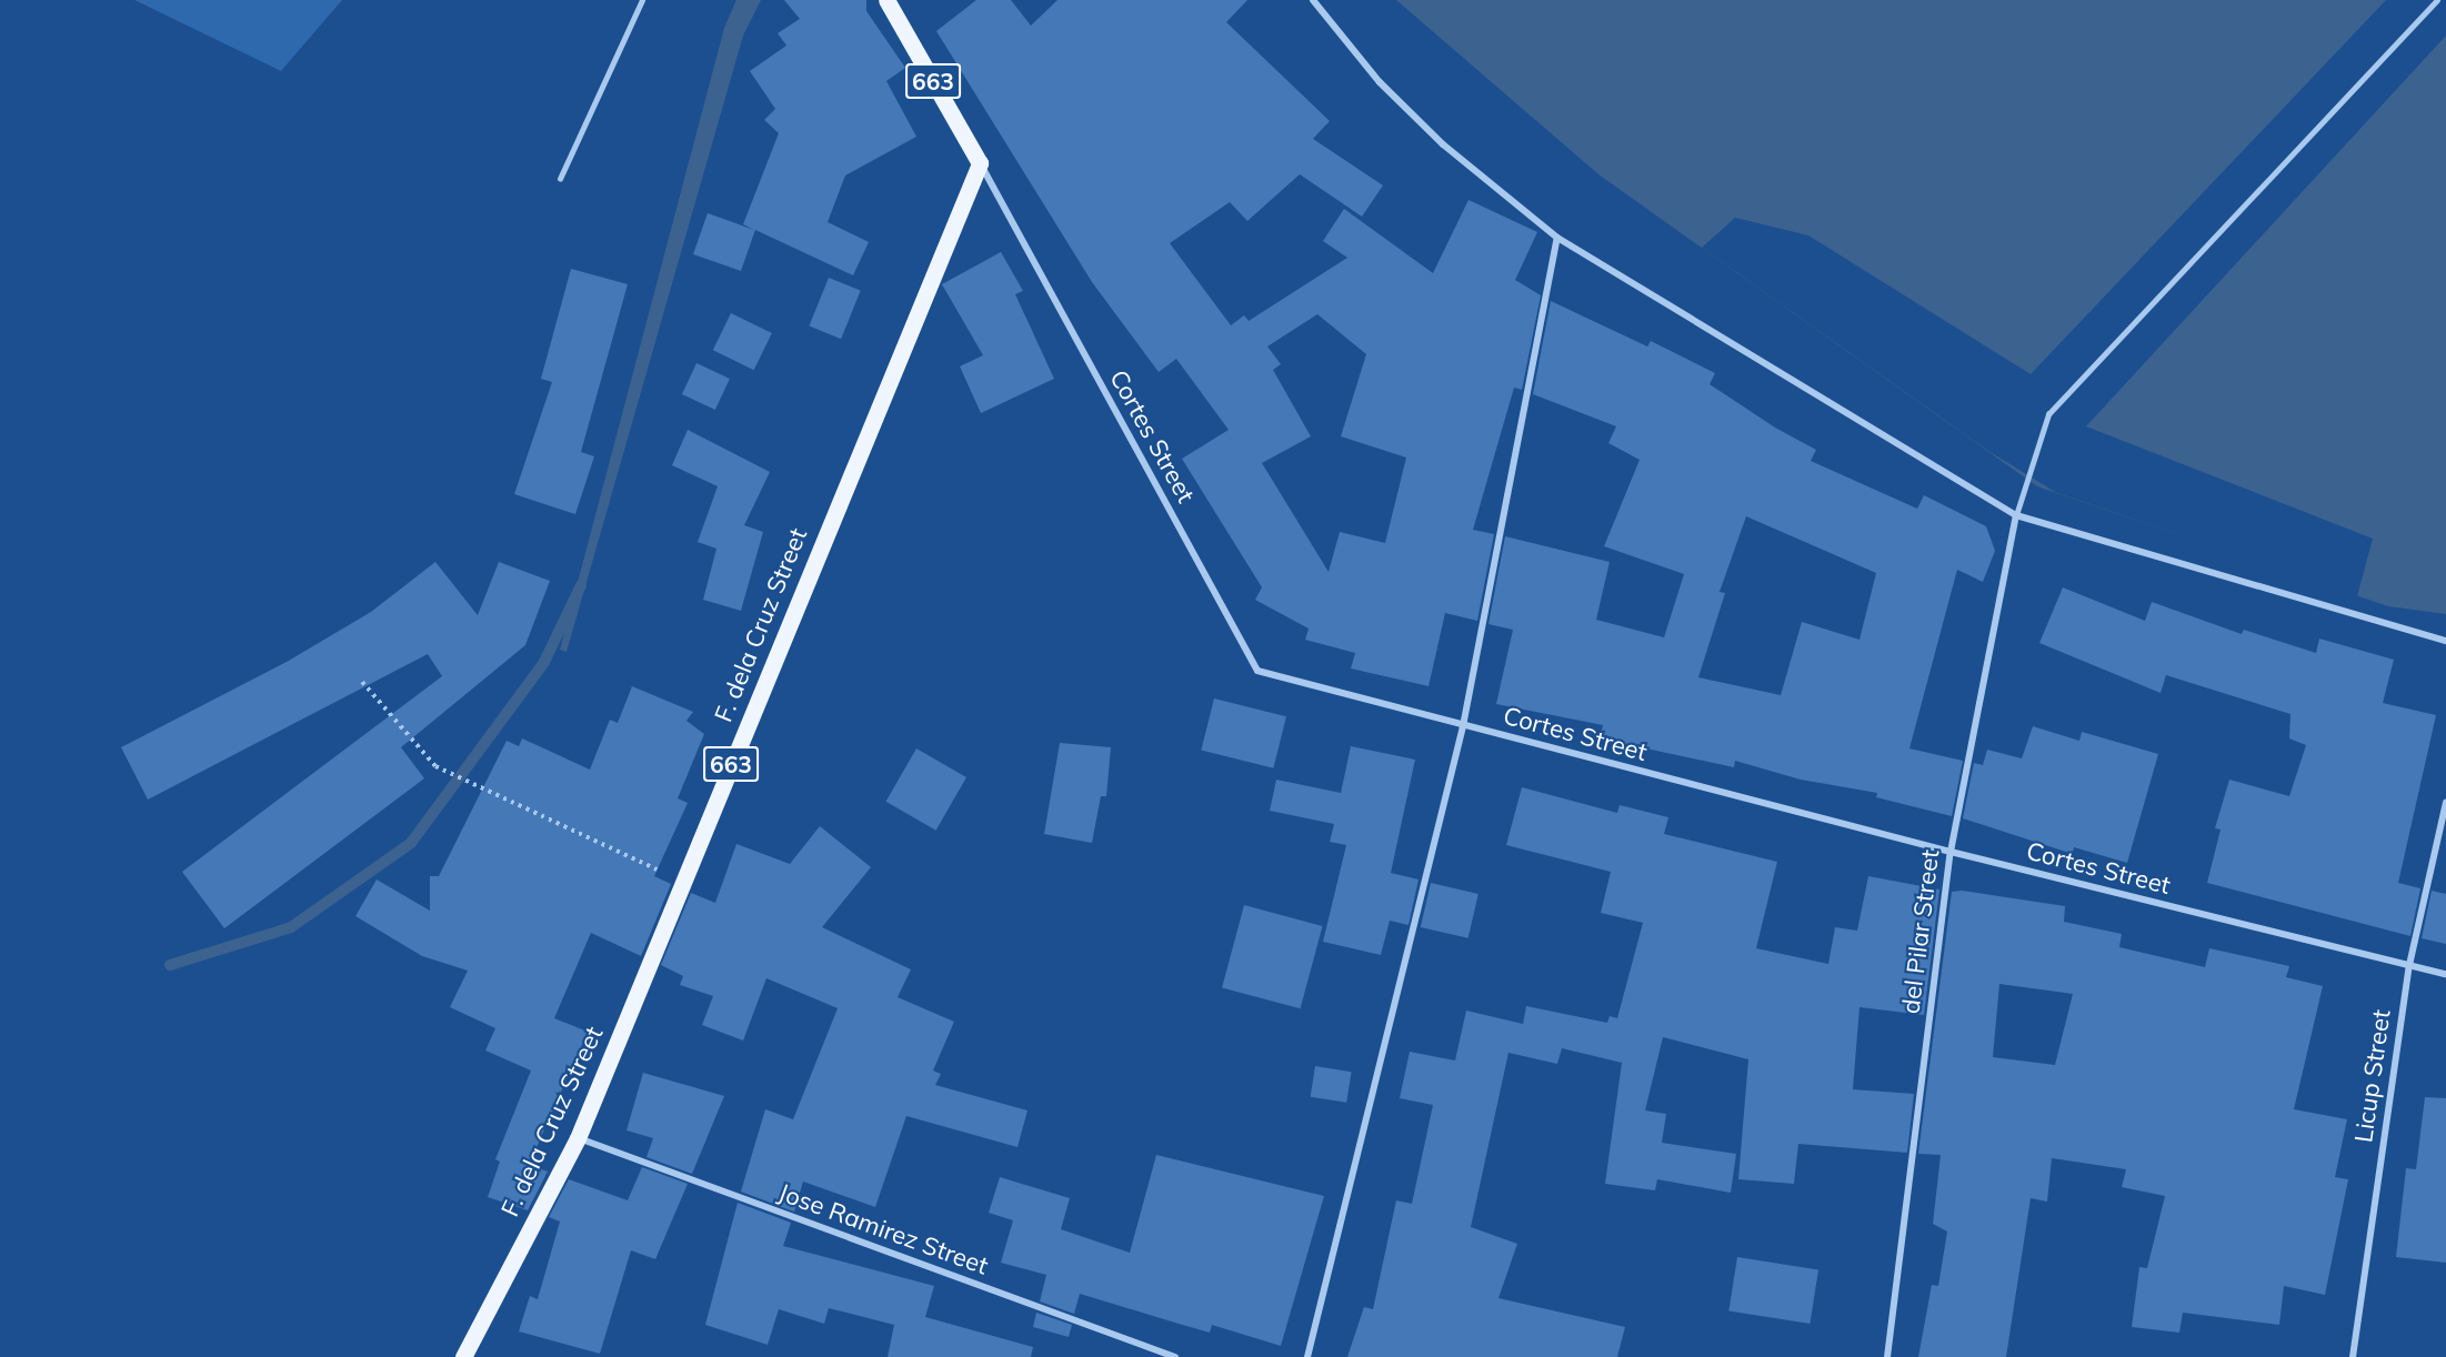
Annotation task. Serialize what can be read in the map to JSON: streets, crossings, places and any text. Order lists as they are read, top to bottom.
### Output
{
  "streets": {
    "main road": ["663", "F. dela Cruz Street"],
    "street": [
      "Cortes Street",
      "del Pilar Street",
      "Licup Street",
      "Jose Ramirez Street"
    ]
  },
  "crossings": [
    ["663", "Cortes Street"],
    ["663", "F. dela Cruz Street"],
    ["Cortes Street", "F. dela Cruz Street"],
    ["Cortes Street", "del Pilar Street"],
    ["Cortes Street", "Licup Street"],
    ["F. dela Cruz Street", "Jose Ramirez Street"]
  ]
}
